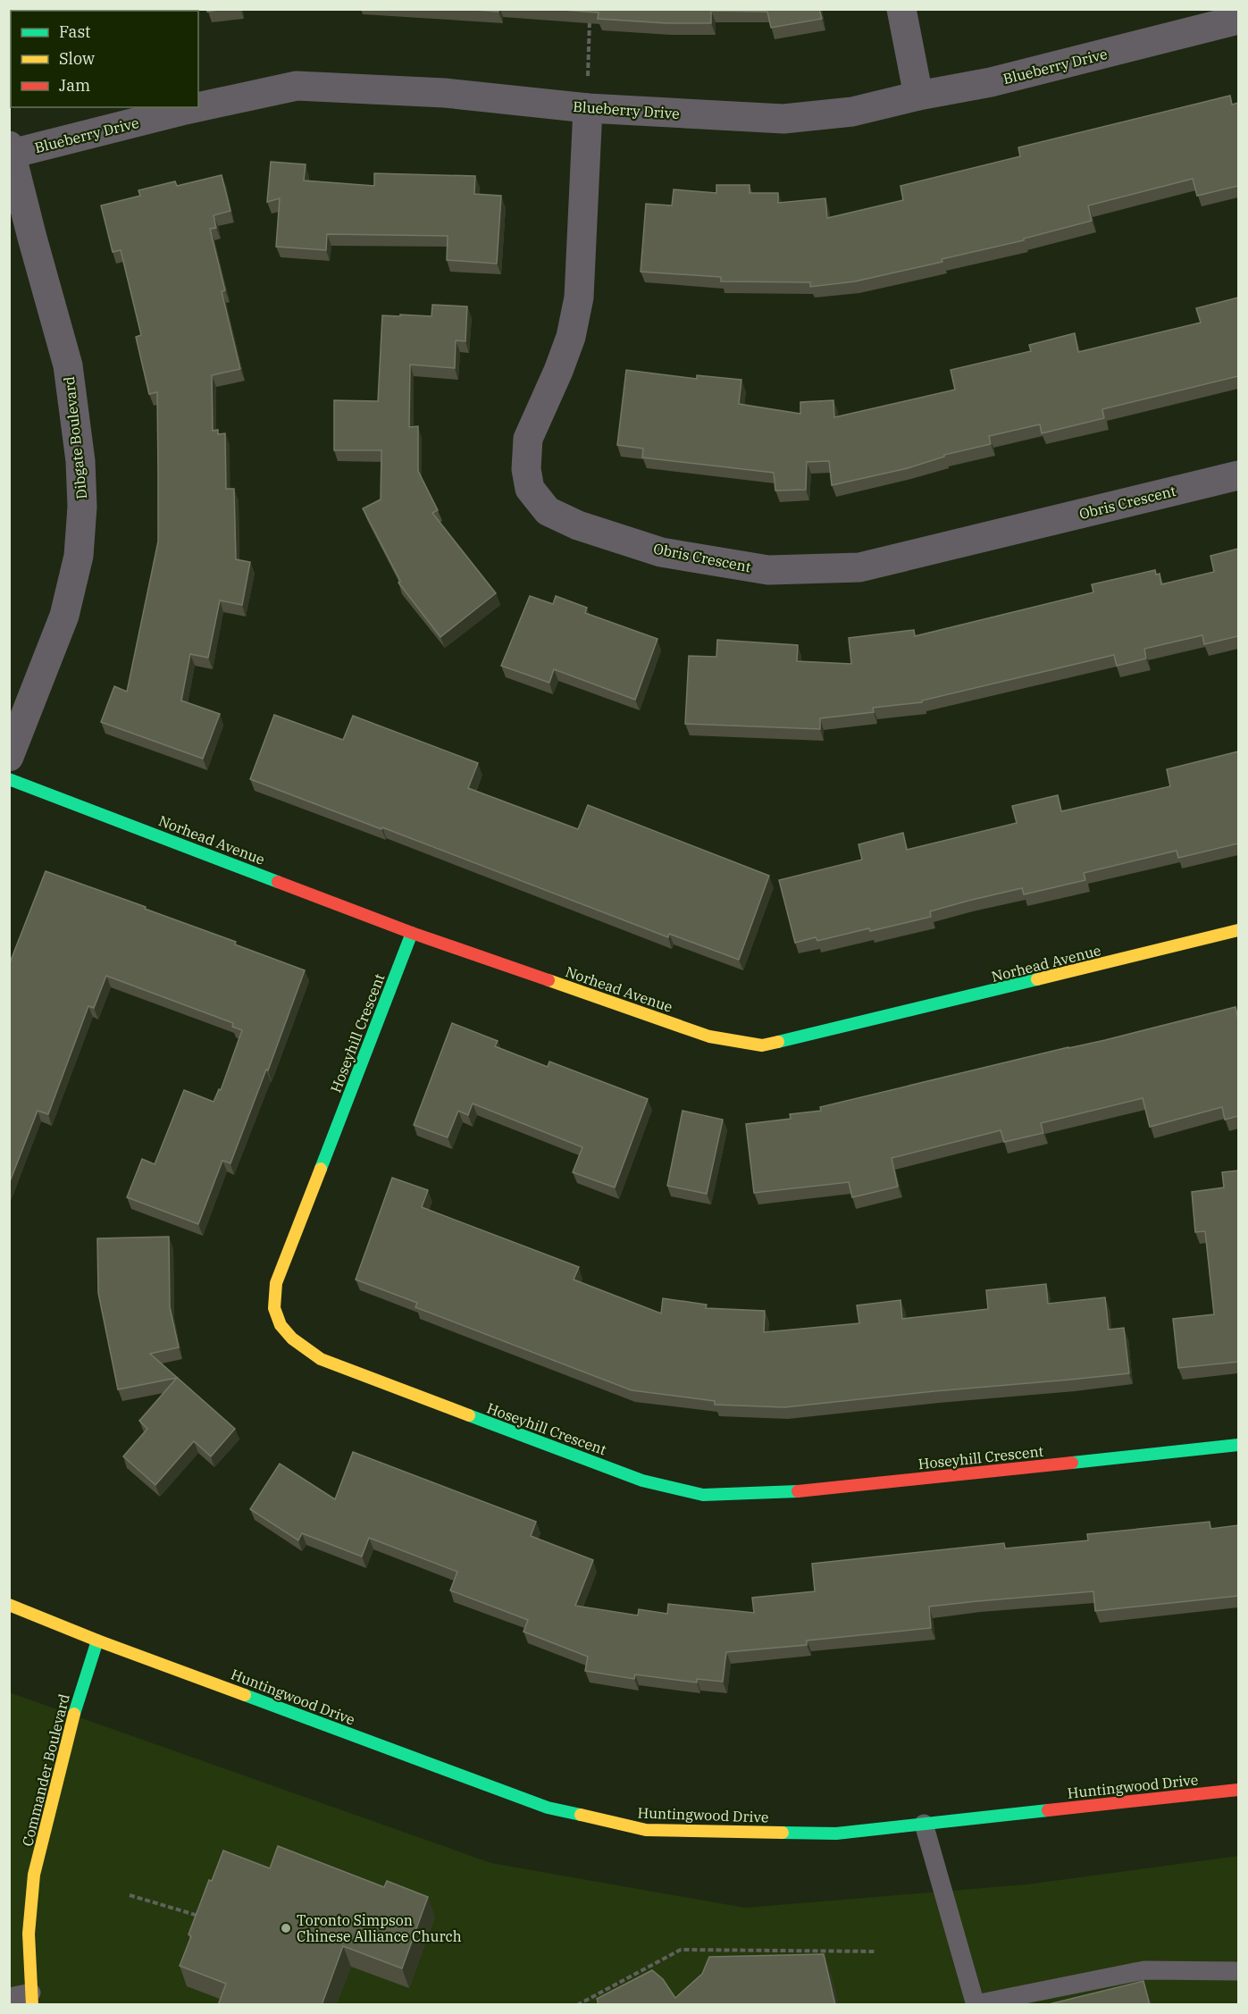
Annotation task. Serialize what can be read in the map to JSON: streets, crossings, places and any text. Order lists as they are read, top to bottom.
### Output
{
  "streets": {
    "street": [
      "Blueberry Drive",
      "Dibgate Boulevard",
      "Obris Crescent",
      "Norhead Avenue",
      "Hoseyhill Crescent",
      "Huntingwood Drive",
      "Commander Boulevard"
    ]
  },
  "crossings": [
    ["Blueberry Drive", "Dibgate Boulevard"],
    ["Blueberry Drive", "Obris Crescent"],
    ["Norhead Avenue", "Hoseyhill Crescent"],
    ["Huntingwood Drive", "Commander Boulevard"]
  ],
  "places": ["Toronto Simpson Chinese Alliance Church"],
  "legend": ["Fast", "Slow", "Jam"]
}
